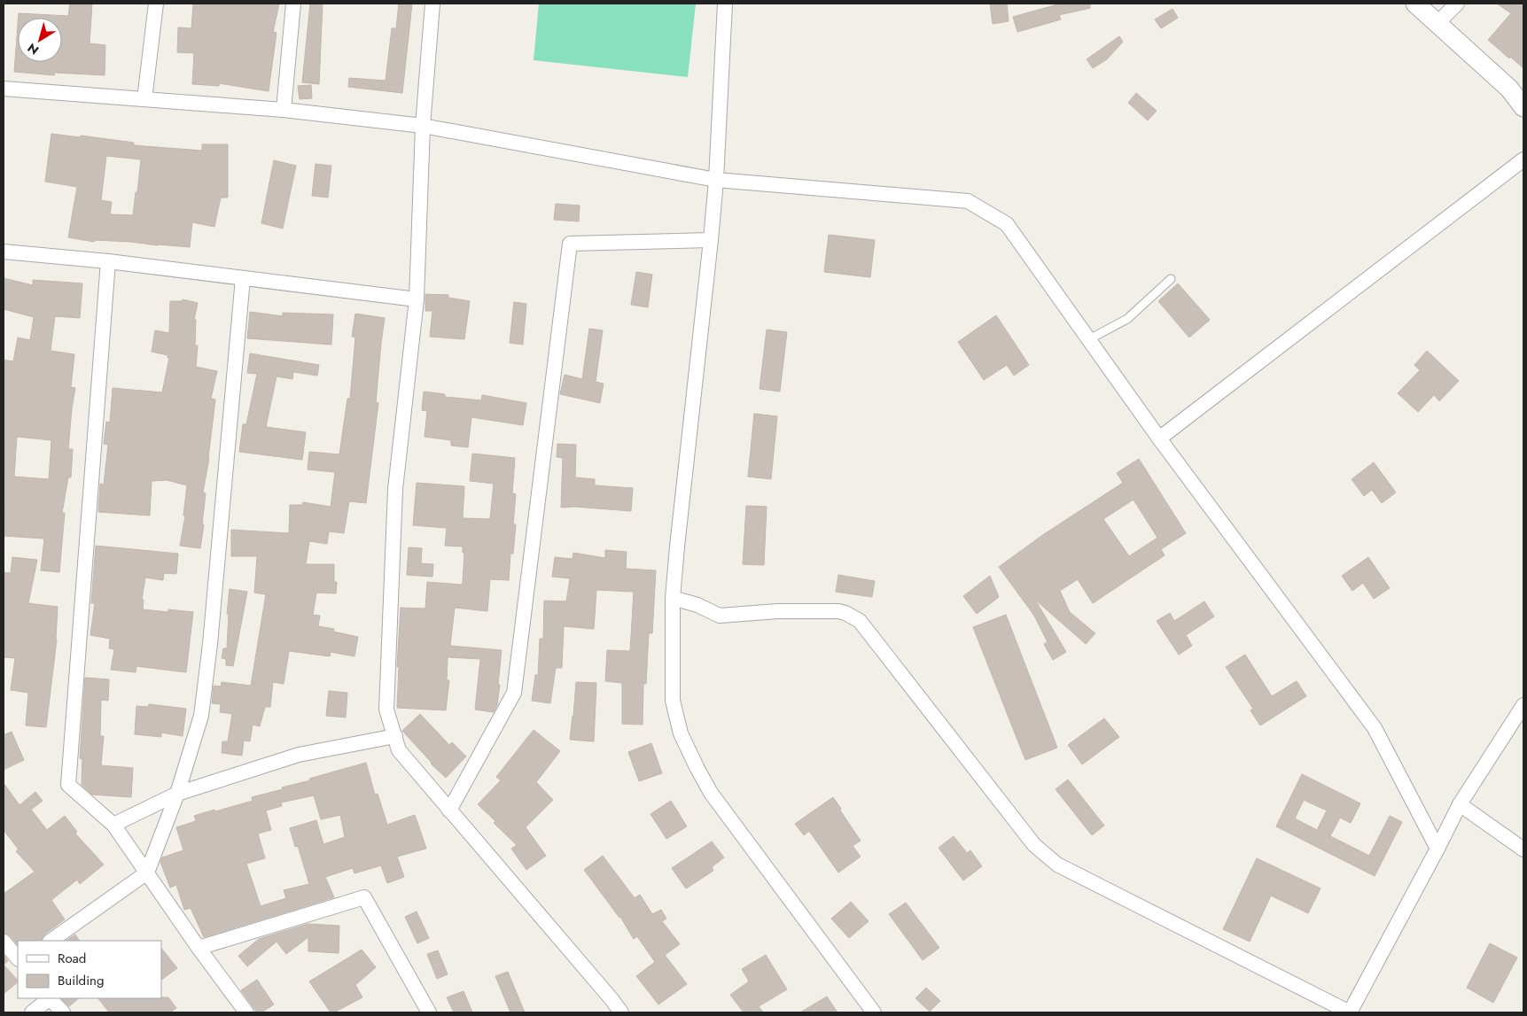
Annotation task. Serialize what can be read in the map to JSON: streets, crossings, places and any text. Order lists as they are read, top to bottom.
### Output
{
  "legend": ["Road", "Building"],
  "north": "bottom left"
}
